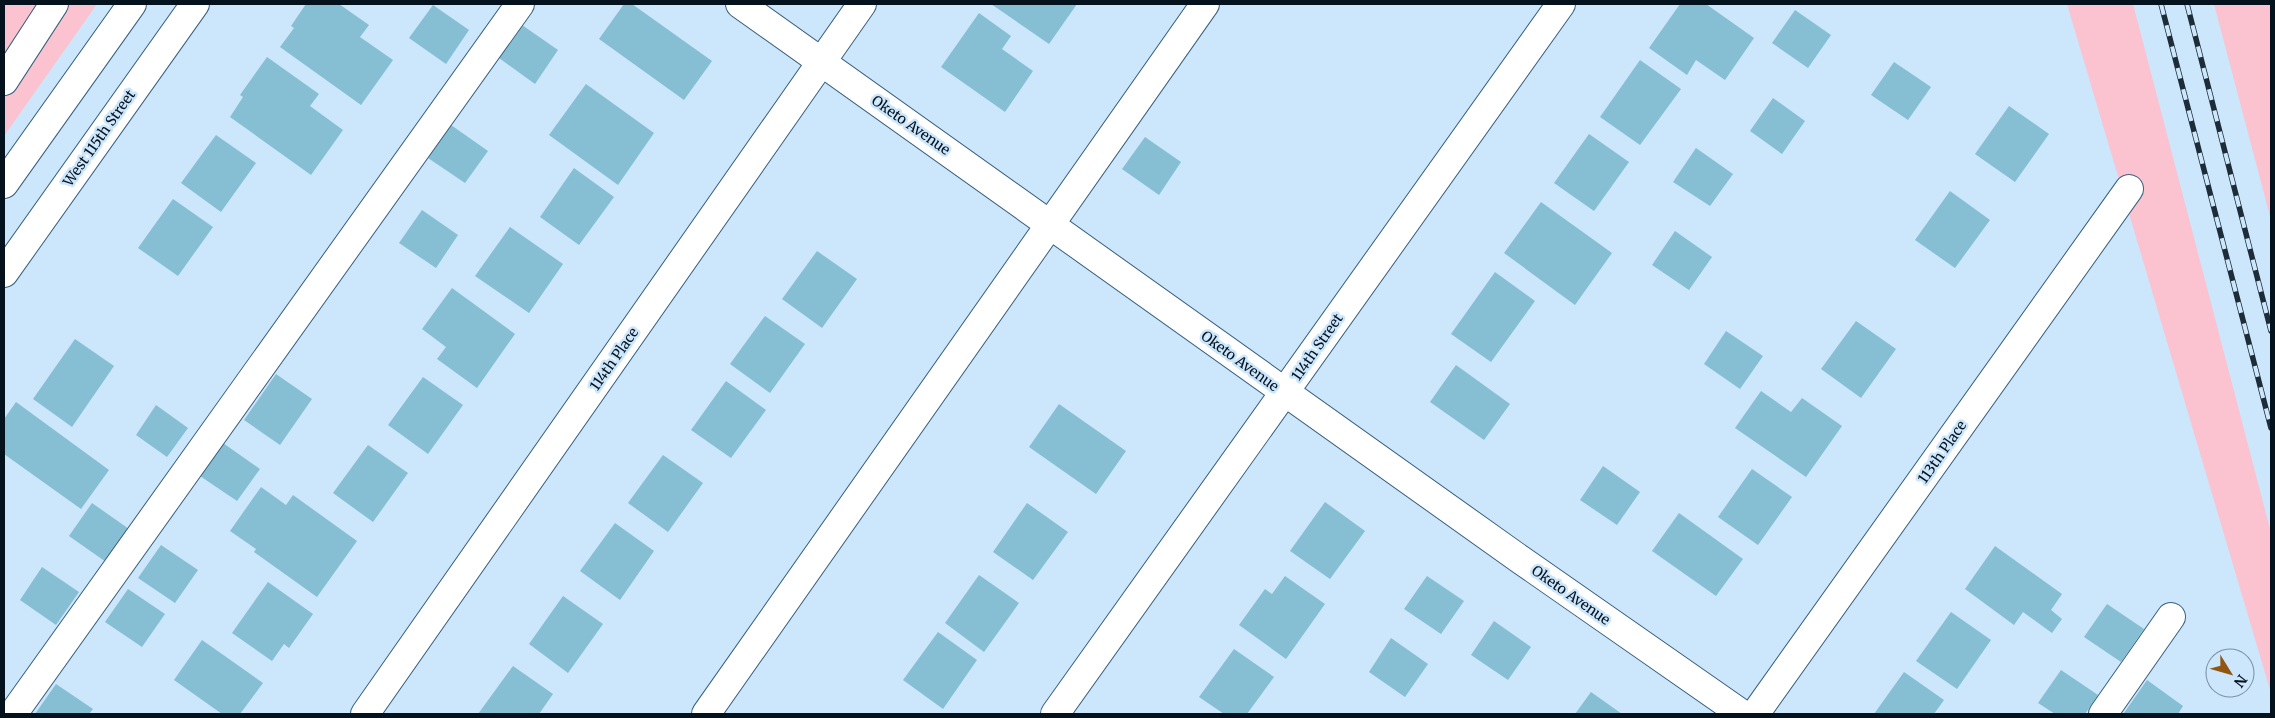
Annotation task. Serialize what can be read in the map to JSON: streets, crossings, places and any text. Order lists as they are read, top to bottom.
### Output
{
  "streets": {
    "street": [
      "Oketo Avenue",
      "West 115th Street",
      "114th Street",
      "114th Place",
      "113th Place"
    ]
  },
  "crossings": [
    ["Oketo Avenue", "114th Street"],
    ["Oketo Avenue", "114th Place"]
  ],
  "north": "bottom right"
}
